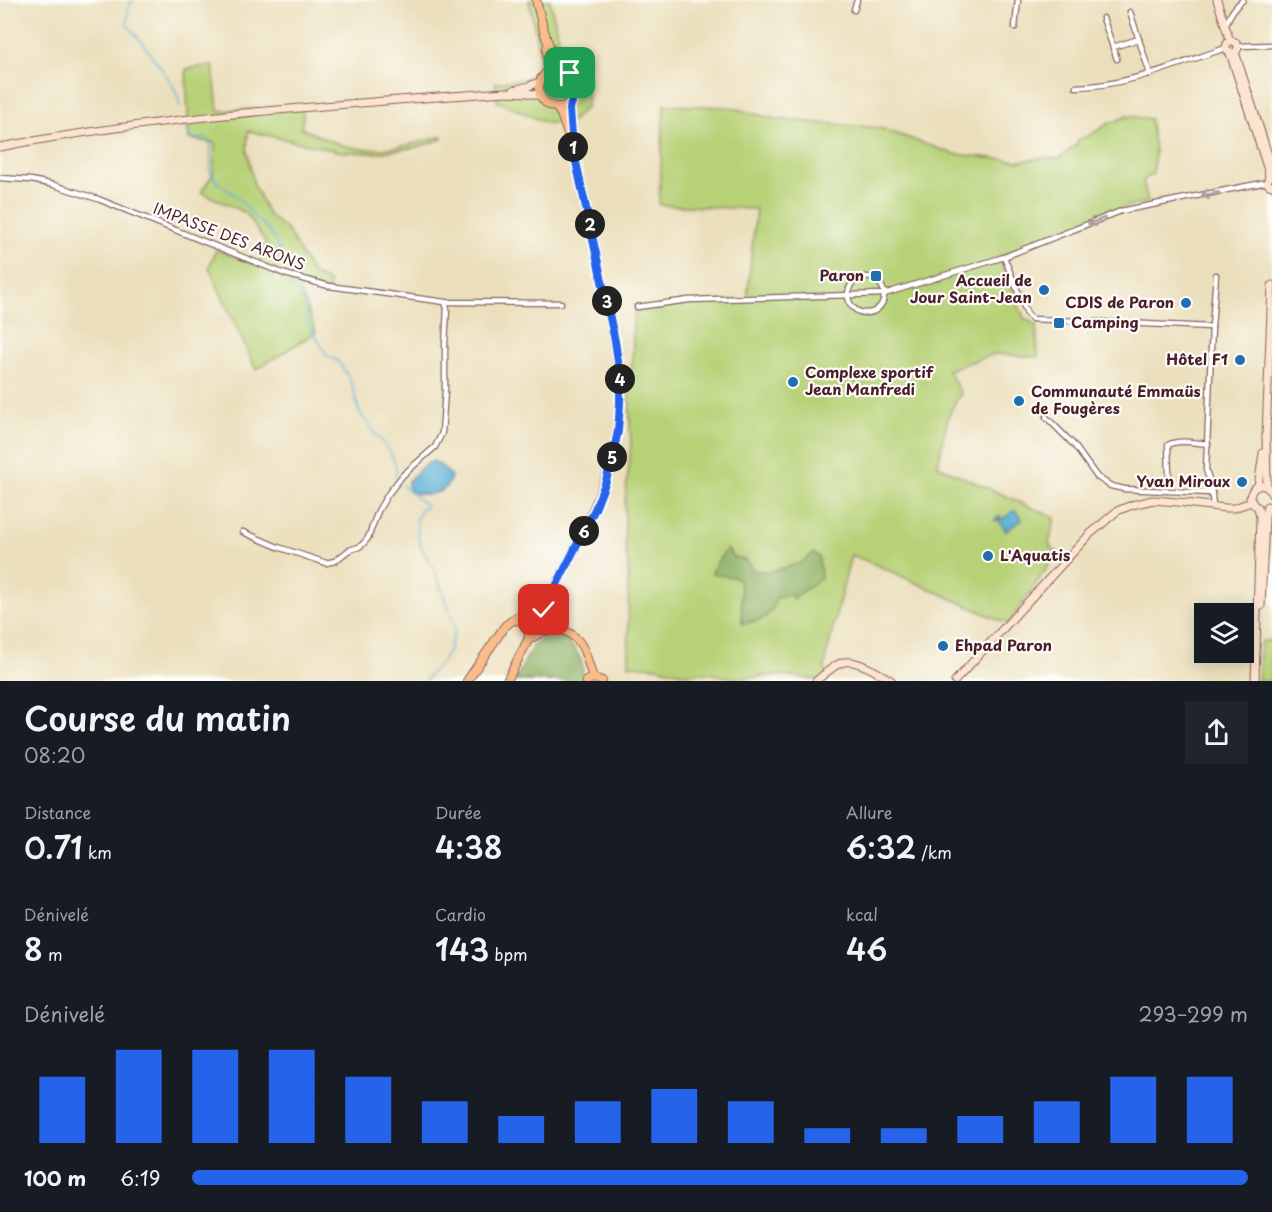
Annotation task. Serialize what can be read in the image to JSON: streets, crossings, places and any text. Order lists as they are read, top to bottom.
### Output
{
  "streets": {
    "street": ["IMPASSE DES ARONS"]
  },
  "places": {
    "transit": ["Paron", "Camping"],
    "other": [
      "Accueil de Jour Saint-Jean",
      "CDIS de Paron",
      "Hôtel F1",
      "Complexe sportif Jean Manfredi",
      "Communauté Emmaüs de Fougères",
      "Yvan Miroux",
      "L'Aquatis",
      "Ehpad Paron"
    ]
  },
  "page": {
    "pins": [
      "1",
      "2",
      "3",
      "4",
      "5",
      "6"
    ],
    "heading": ["Course du matin", "08:20"],
    "stats": [
      ["Distance", "0.71 km"],
      ["Durée", "4:38"],
      ["Allure", "6:32 /km"],
      ["Dénivelé", "8 m"],
      ["Cardio", "143 bpm"],
      ["kcal", "46"]
    ],
    "chart": ["Dénivelé", "293–299 m"],
    "list": [
      {
        "name": "100 m",
        "note": "6:19"
      }
    ]
  }
}
